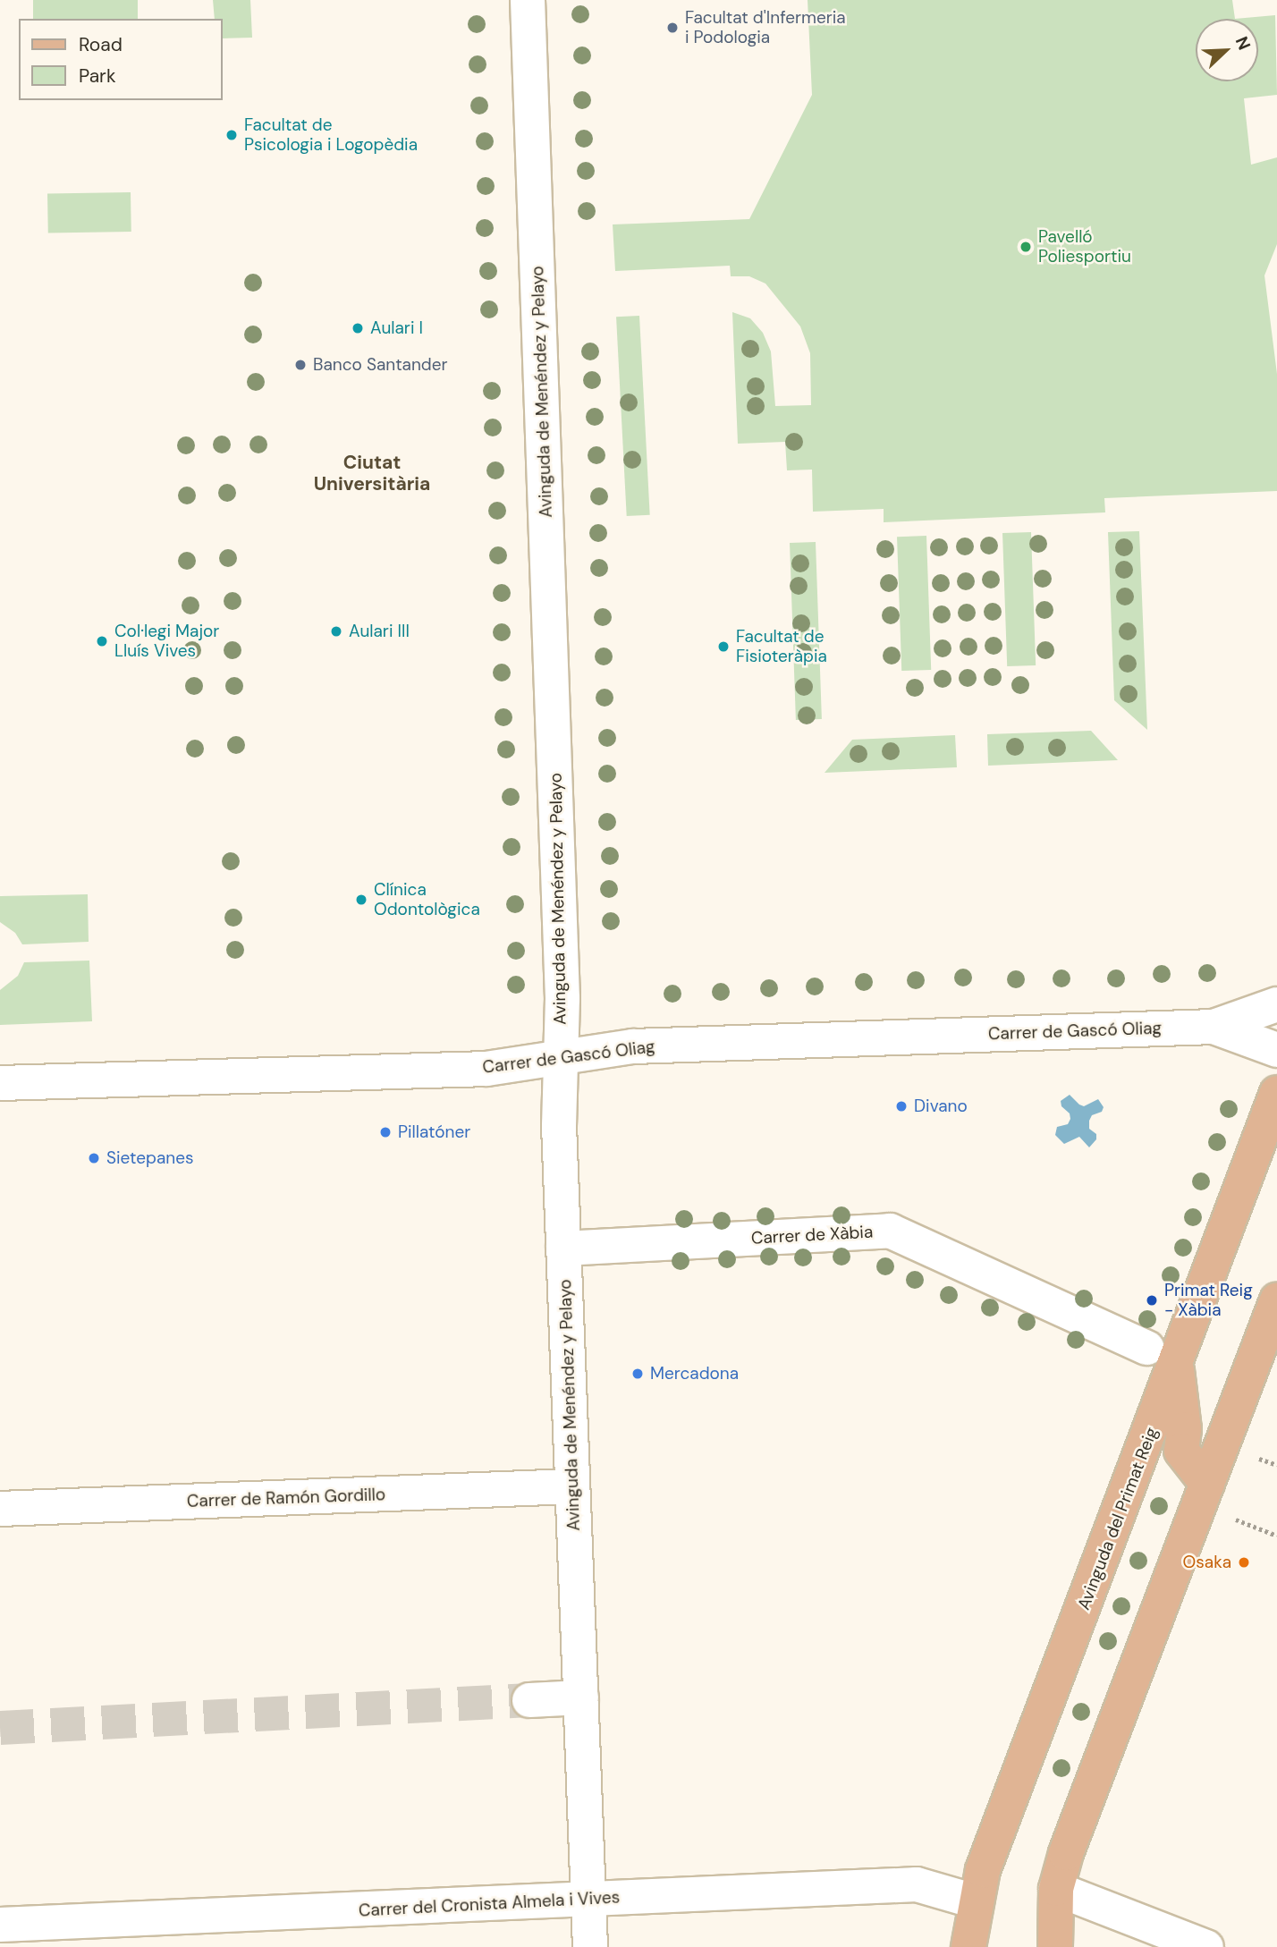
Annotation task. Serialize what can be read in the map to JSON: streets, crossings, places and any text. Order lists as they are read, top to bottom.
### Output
{
  "streets": {
    "main road": ["Avinguda del Primat Reig"],
    "street": [
      "Avinguda de Menéndez y Pelayo",
      "Carrer de Gascó Oliag",
      "Carrer de Xàbia",
      "Carrer de Ramón Gordillo",
      "Carrer del Cronista Almela i Vives"
    ]
  },
  "crossings": [
    ["Avinguda de Menéndez y Pelayo", "Carrer de Gascó Oliag"],
    ["Avinguda de Menéndez y Pelayo", "Carrer de Xàbia"],
    ["Avinguda de Menéndez y Pelayo", "Carrer de Ramón Gordillo"],
    ["Avinguda de Menéndez y Pelayo", "Carrer del Cronista Almela i Vives"],
    ["Avinguda del Primat Reig", "Carrer del Cronista Almela i Vives"]
  ],
  "districts": ["Ciutat Universitària"],
  "places": [
    "Facultat d'Infermeria i Podologia",
    "Facultat de Psicologia i Logopèdia",
    "Pavelló Poliesportiu",
    "Aulari I",
    "Banco Santander",
    "Aulari III",
    "Col·legi Major Lluís Vives",
    "Facultat de Fisioteràpia",
    "Clínica Odontològica",
    "Divano",
    "Pillatóner",
    "Sietepanes",
    "Primat Reig - Xàbia",
    "Mercadona",
    "Osaka"
  ],
  "legend": ["Road", "Park"],
  "north": "top right"
}
